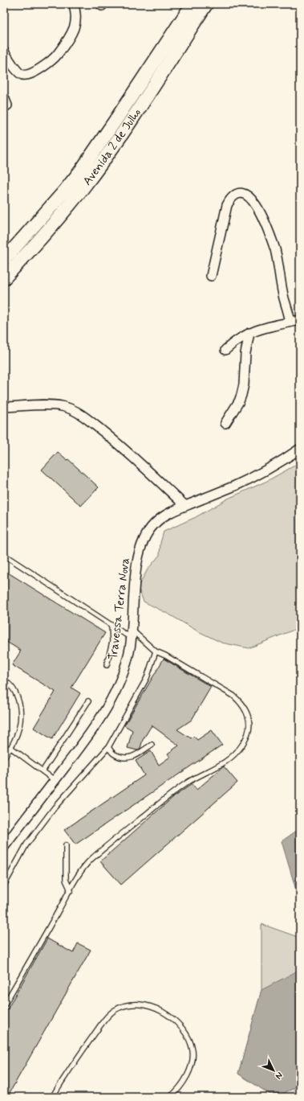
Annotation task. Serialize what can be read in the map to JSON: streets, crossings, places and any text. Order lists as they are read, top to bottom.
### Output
{
  "streets": {
    "main road": ["Avenida 2 de Julho"],
    "street": ["Travessa Terra Nova"]
  },
  "north": "bottom right"
}
